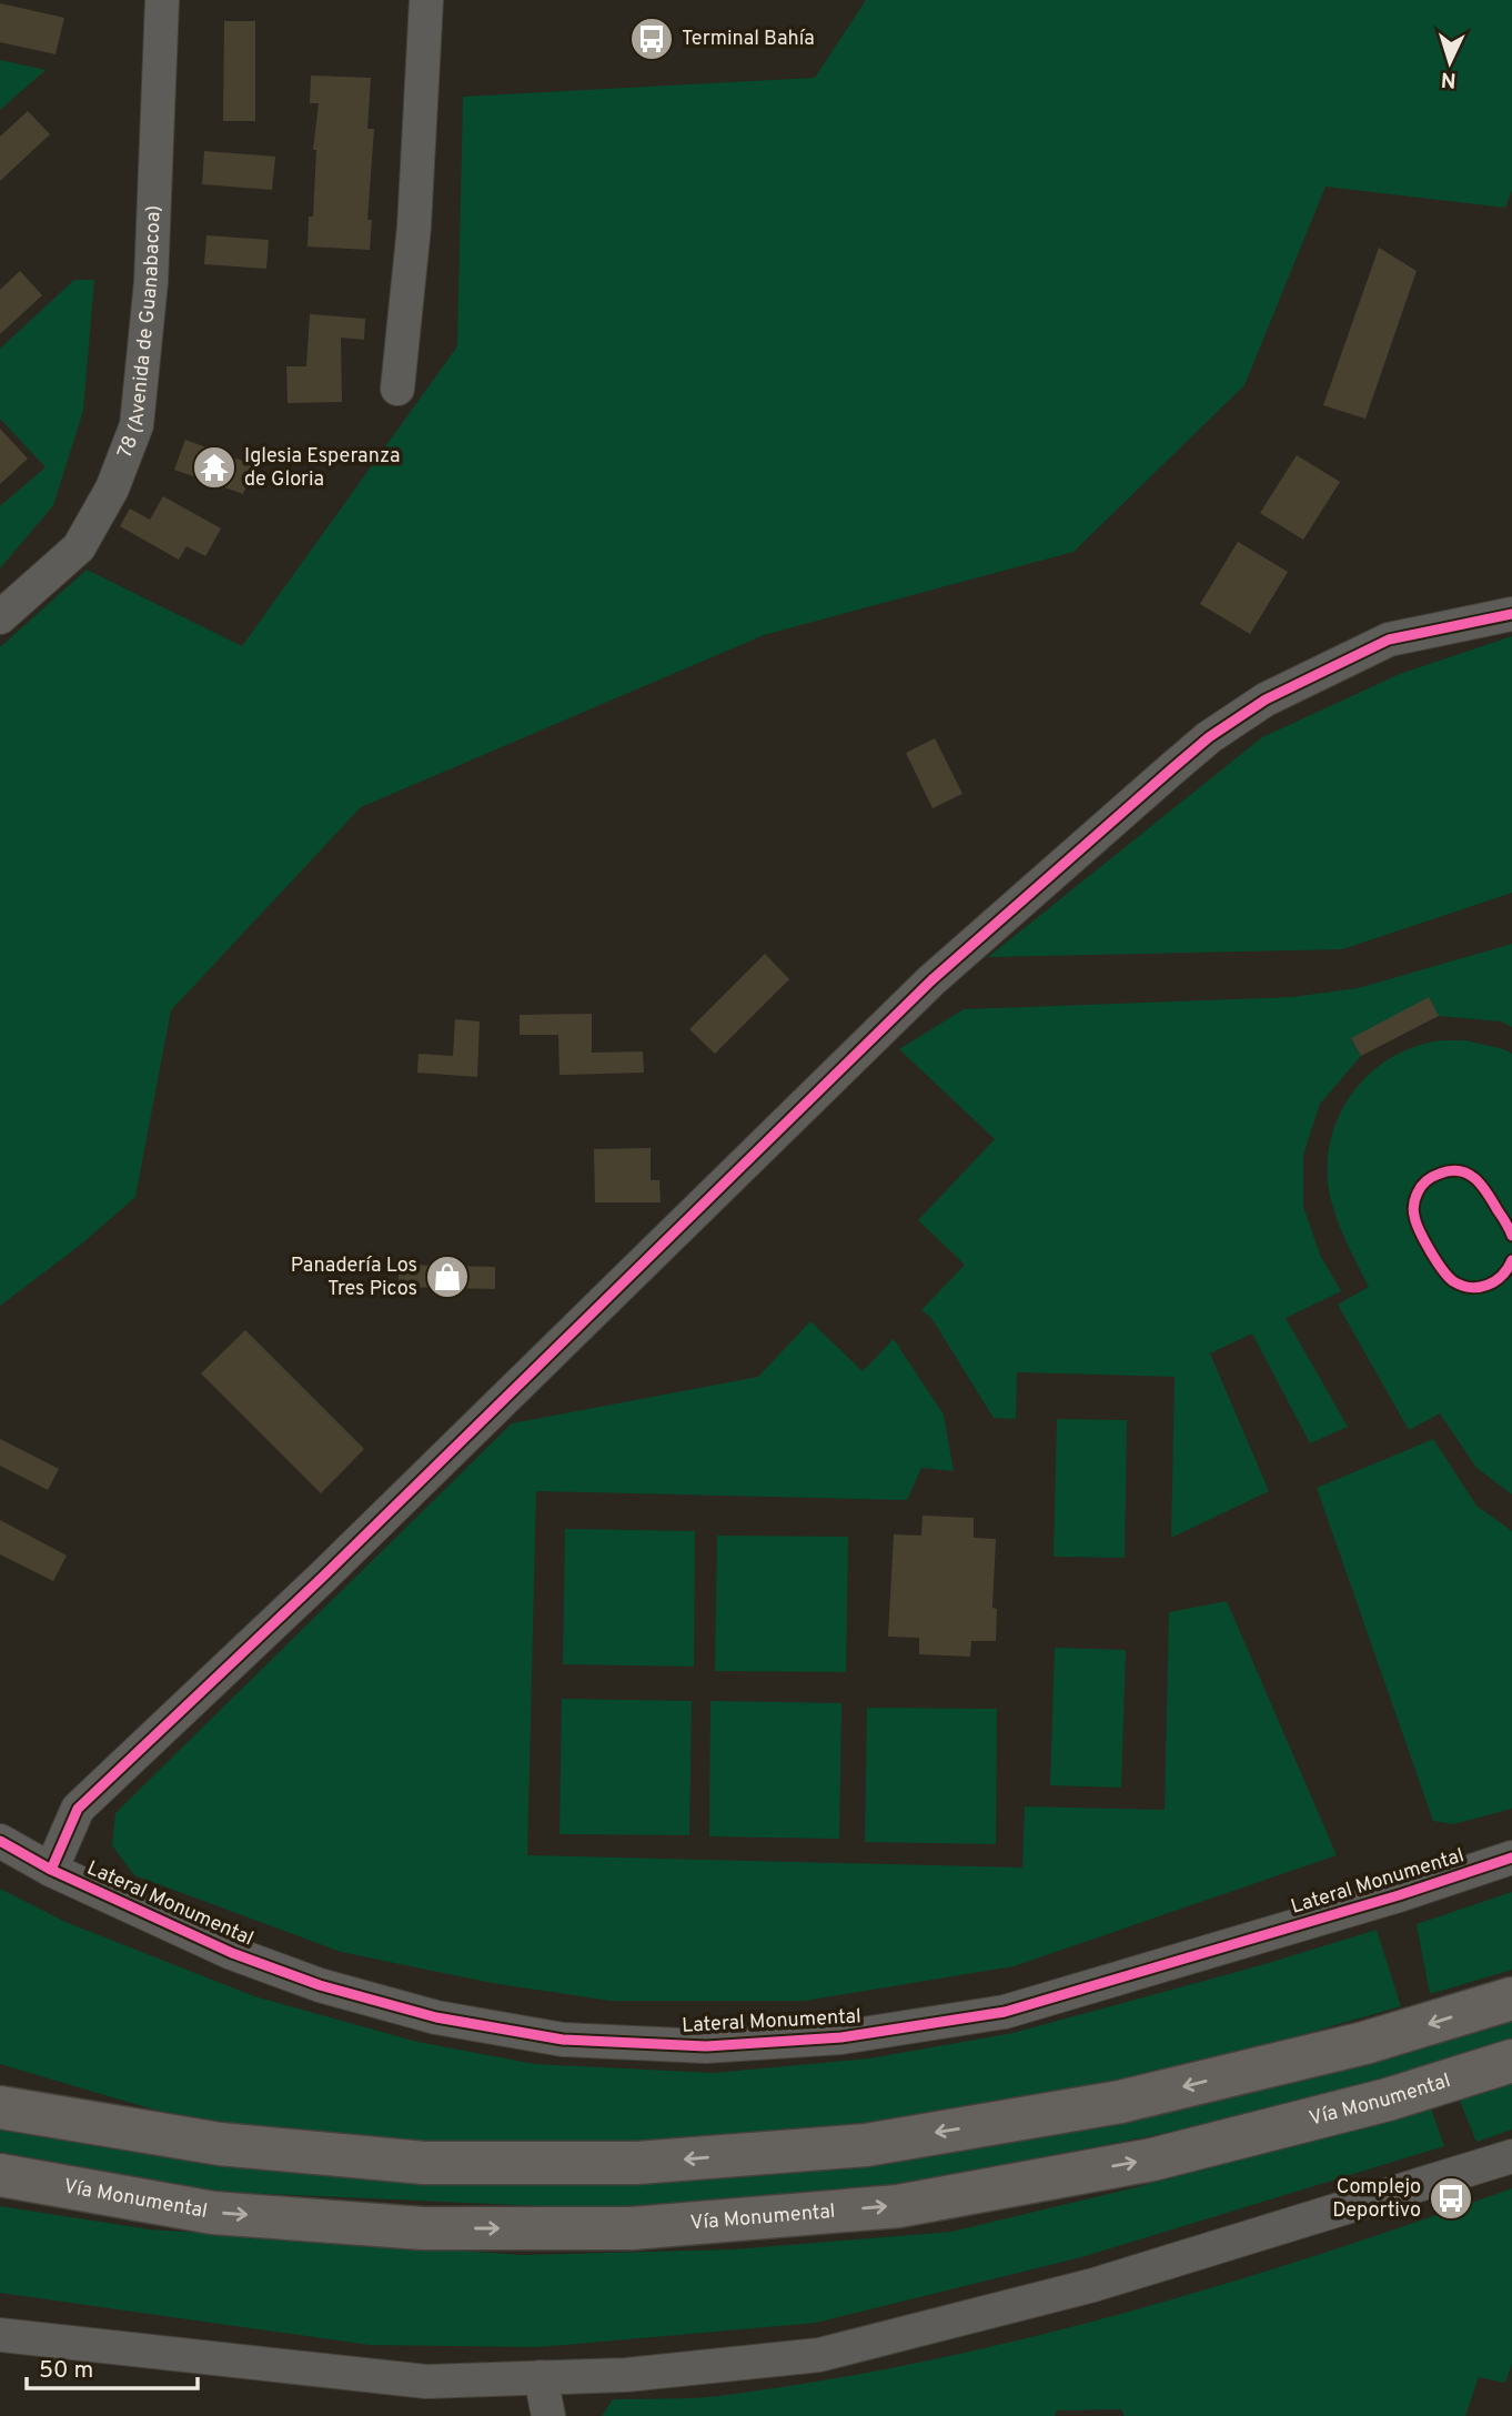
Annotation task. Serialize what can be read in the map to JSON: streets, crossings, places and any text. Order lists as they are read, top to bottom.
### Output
{
  "streets": {
    "highway": ["Vía Monumental"],
    "street": ["78 (Avenida de Guanabacoa)", "Lateral Monumental"]
  },
  "places": {
    "bus stop": ["Terminal Bahía", "Complejo Deportivo"],
    "temple": ["Iglesia Esperanza de Gloria"],
    "shop": ["Panadería Los Tres Picos"]
  },
  "scale_bar": "50 m",
  "north": "bottom"
}
